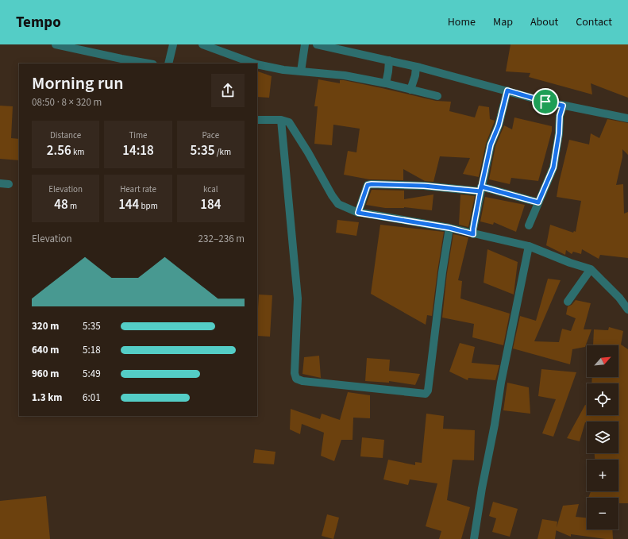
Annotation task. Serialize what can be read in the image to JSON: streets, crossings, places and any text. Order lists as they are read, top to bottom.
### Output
{
  "north": "top right",
  "page": {
    "header": "Tempo",
    "nav": [
      "Home",
      "Map",
      "About",
      "Contact"
    ],
    "heading": ["Morning run", "08:50 · 8 × 320 m"],
    "stats": [
      ["Distance", "2.56 km"],
      ["Time", "14:18"],
      ["Pace", "5:35 /km"],
      ["Elevation", "48 m"],
      ["Heart rate", "144 bpm"],
      ["kcal", "184"]
    ],
    "chart": ["Elevation", "232–236 m"],
    "list": [
      {
        "name": "320 m",
        "note": "5:35"
      },
      {
        "name": "640 m",
        "note": "5:18"
      },
      {
        "name": "960 m",
        "note": "5:49"
      },
      {
        "name": "1.3 km",
        "note": "6:01"
      }
    ],
    "map_buttons": ["+", "−"]
  }
}
